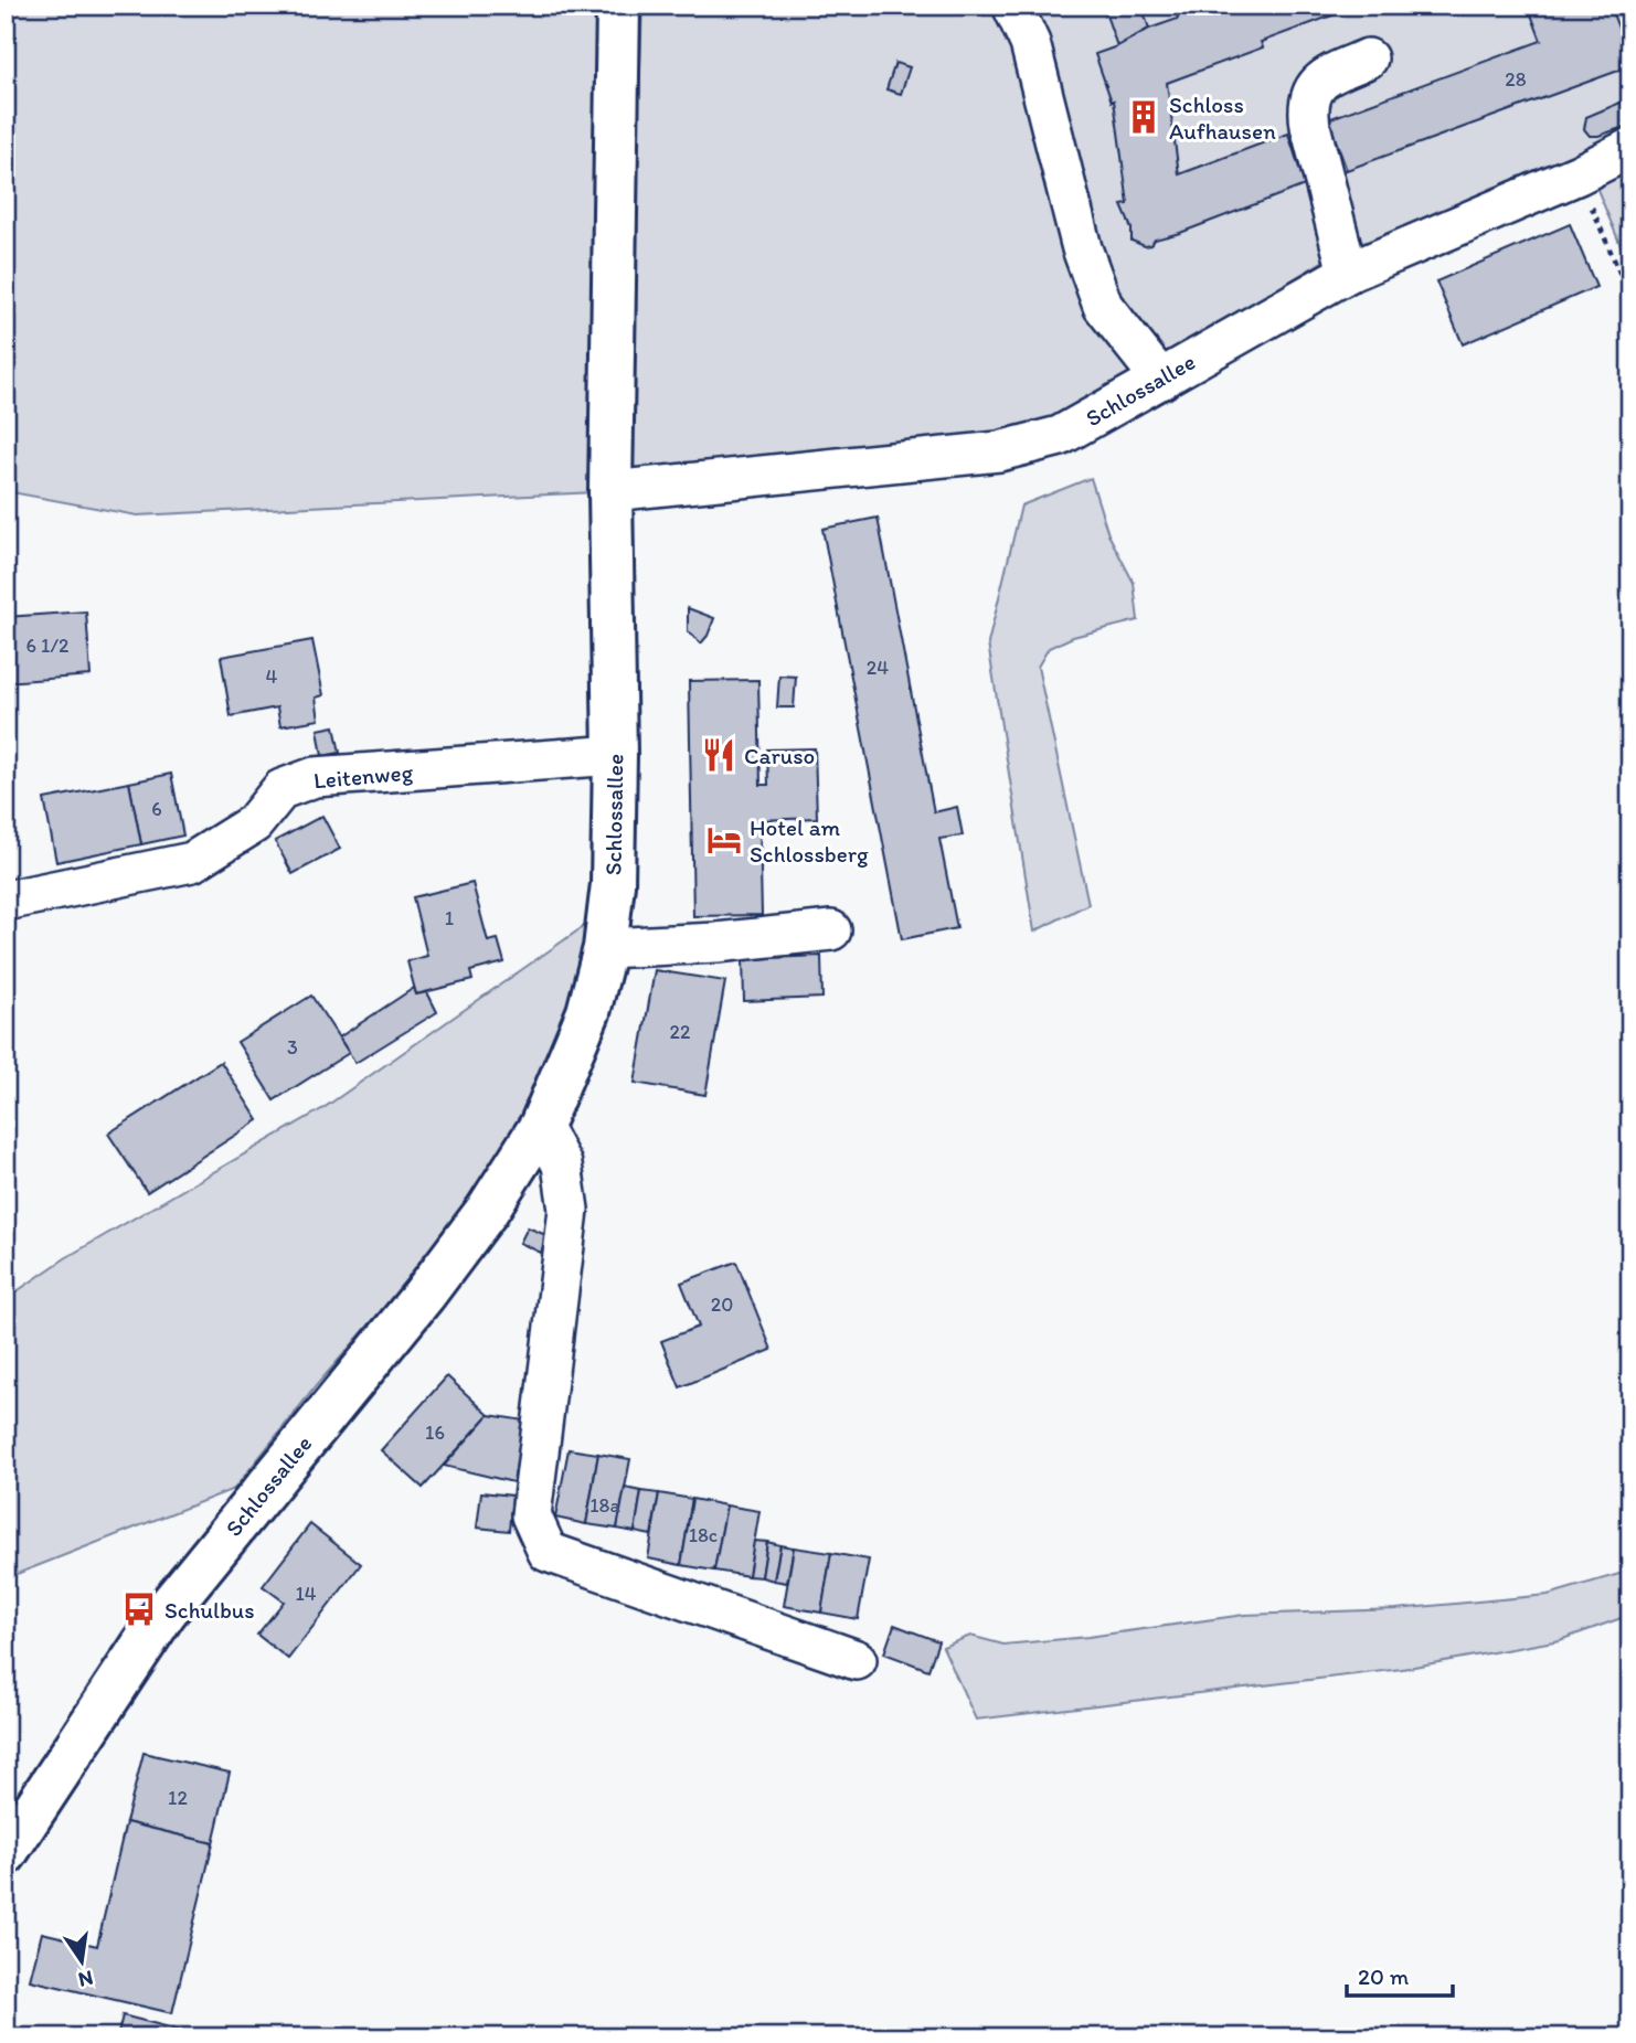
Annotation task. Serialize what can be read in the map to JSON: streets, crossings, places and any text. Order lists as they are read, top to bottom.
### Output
{
  "streets": {
    "main road": ["Schlossallee"],
    "street": ["Leitenweg"]
  },
  "crossings": [
    ["Schlossallee", "Leitenweg"]
  ],
  "places": {
    "building": ["Schloss Aufhausen"],
    "restaurant": ["Caruso"],
    "hotel": ["Hotel am Schlossberg"],
    "bus stop": ["Schulbus"]
  },
  "house_numbers": [
    "28",
    "6 1/2",
    "24",
    "4",
    "6",
    "1",
    "22",
    "3",
    "20",
    "16",
    "18a",
    "18c",
    "14",
    "12"
  ],
  "scale_bar": "20 m",
  "north": "bottom"
}
